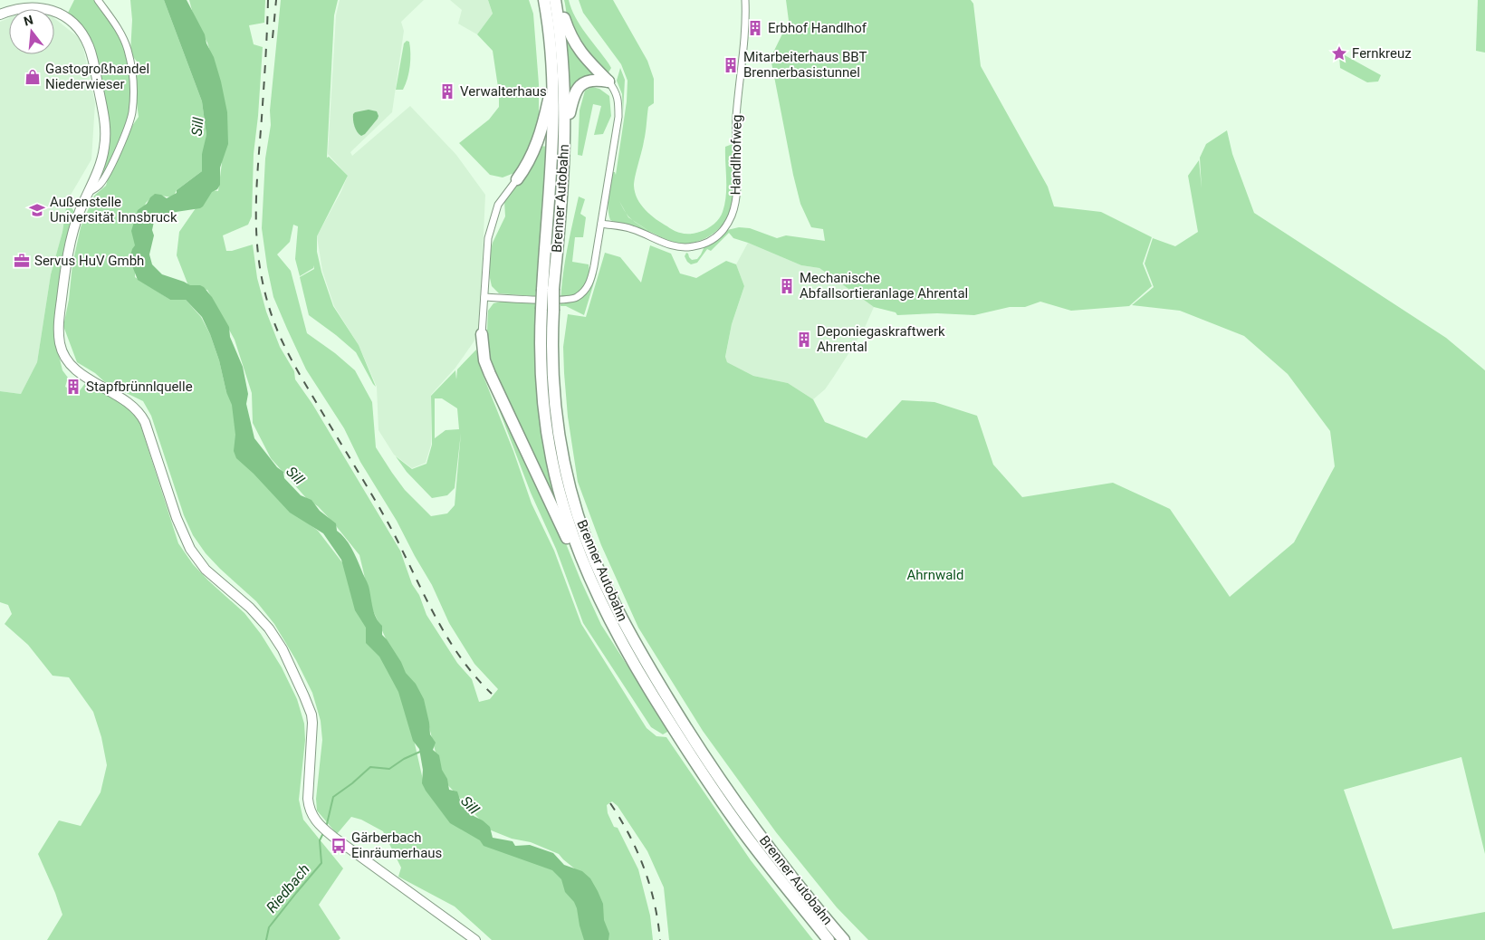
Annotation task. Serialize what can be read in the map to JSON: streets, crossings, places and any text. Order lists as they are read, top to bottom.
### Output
{
  "streets": {
    "highway": ["Brenner Autobahn"],
    "street": ["Handlhofweg"]
  },
  "water": ["Sill", "Riedbach"],
  "parks": ["Ahrnwald"],
  "places": {
    "building": [
      "Erbhof Handlhof",
      "Mitarbeiterhaus BBT Brennerbasistunnel",
      "Verwalterhaus",
      "Mechanische Abfallsortieranlage Ahrental",
      "Deponiegaskraftwerk Ahrental",
      "Stapfbrünnlquelle"
    ],
    "place": ["Fernkreuz"],
    "shop": ["Gastogroßhandel Niederwieser"],
    "school or university": ["Außenstelle Universität Innsbruck"],
    "office": ["Servus HuV Gmbh"],
    "bus stop": ["Gärberbach Einräumerhaus"]
  },
  "north": "top"
}
